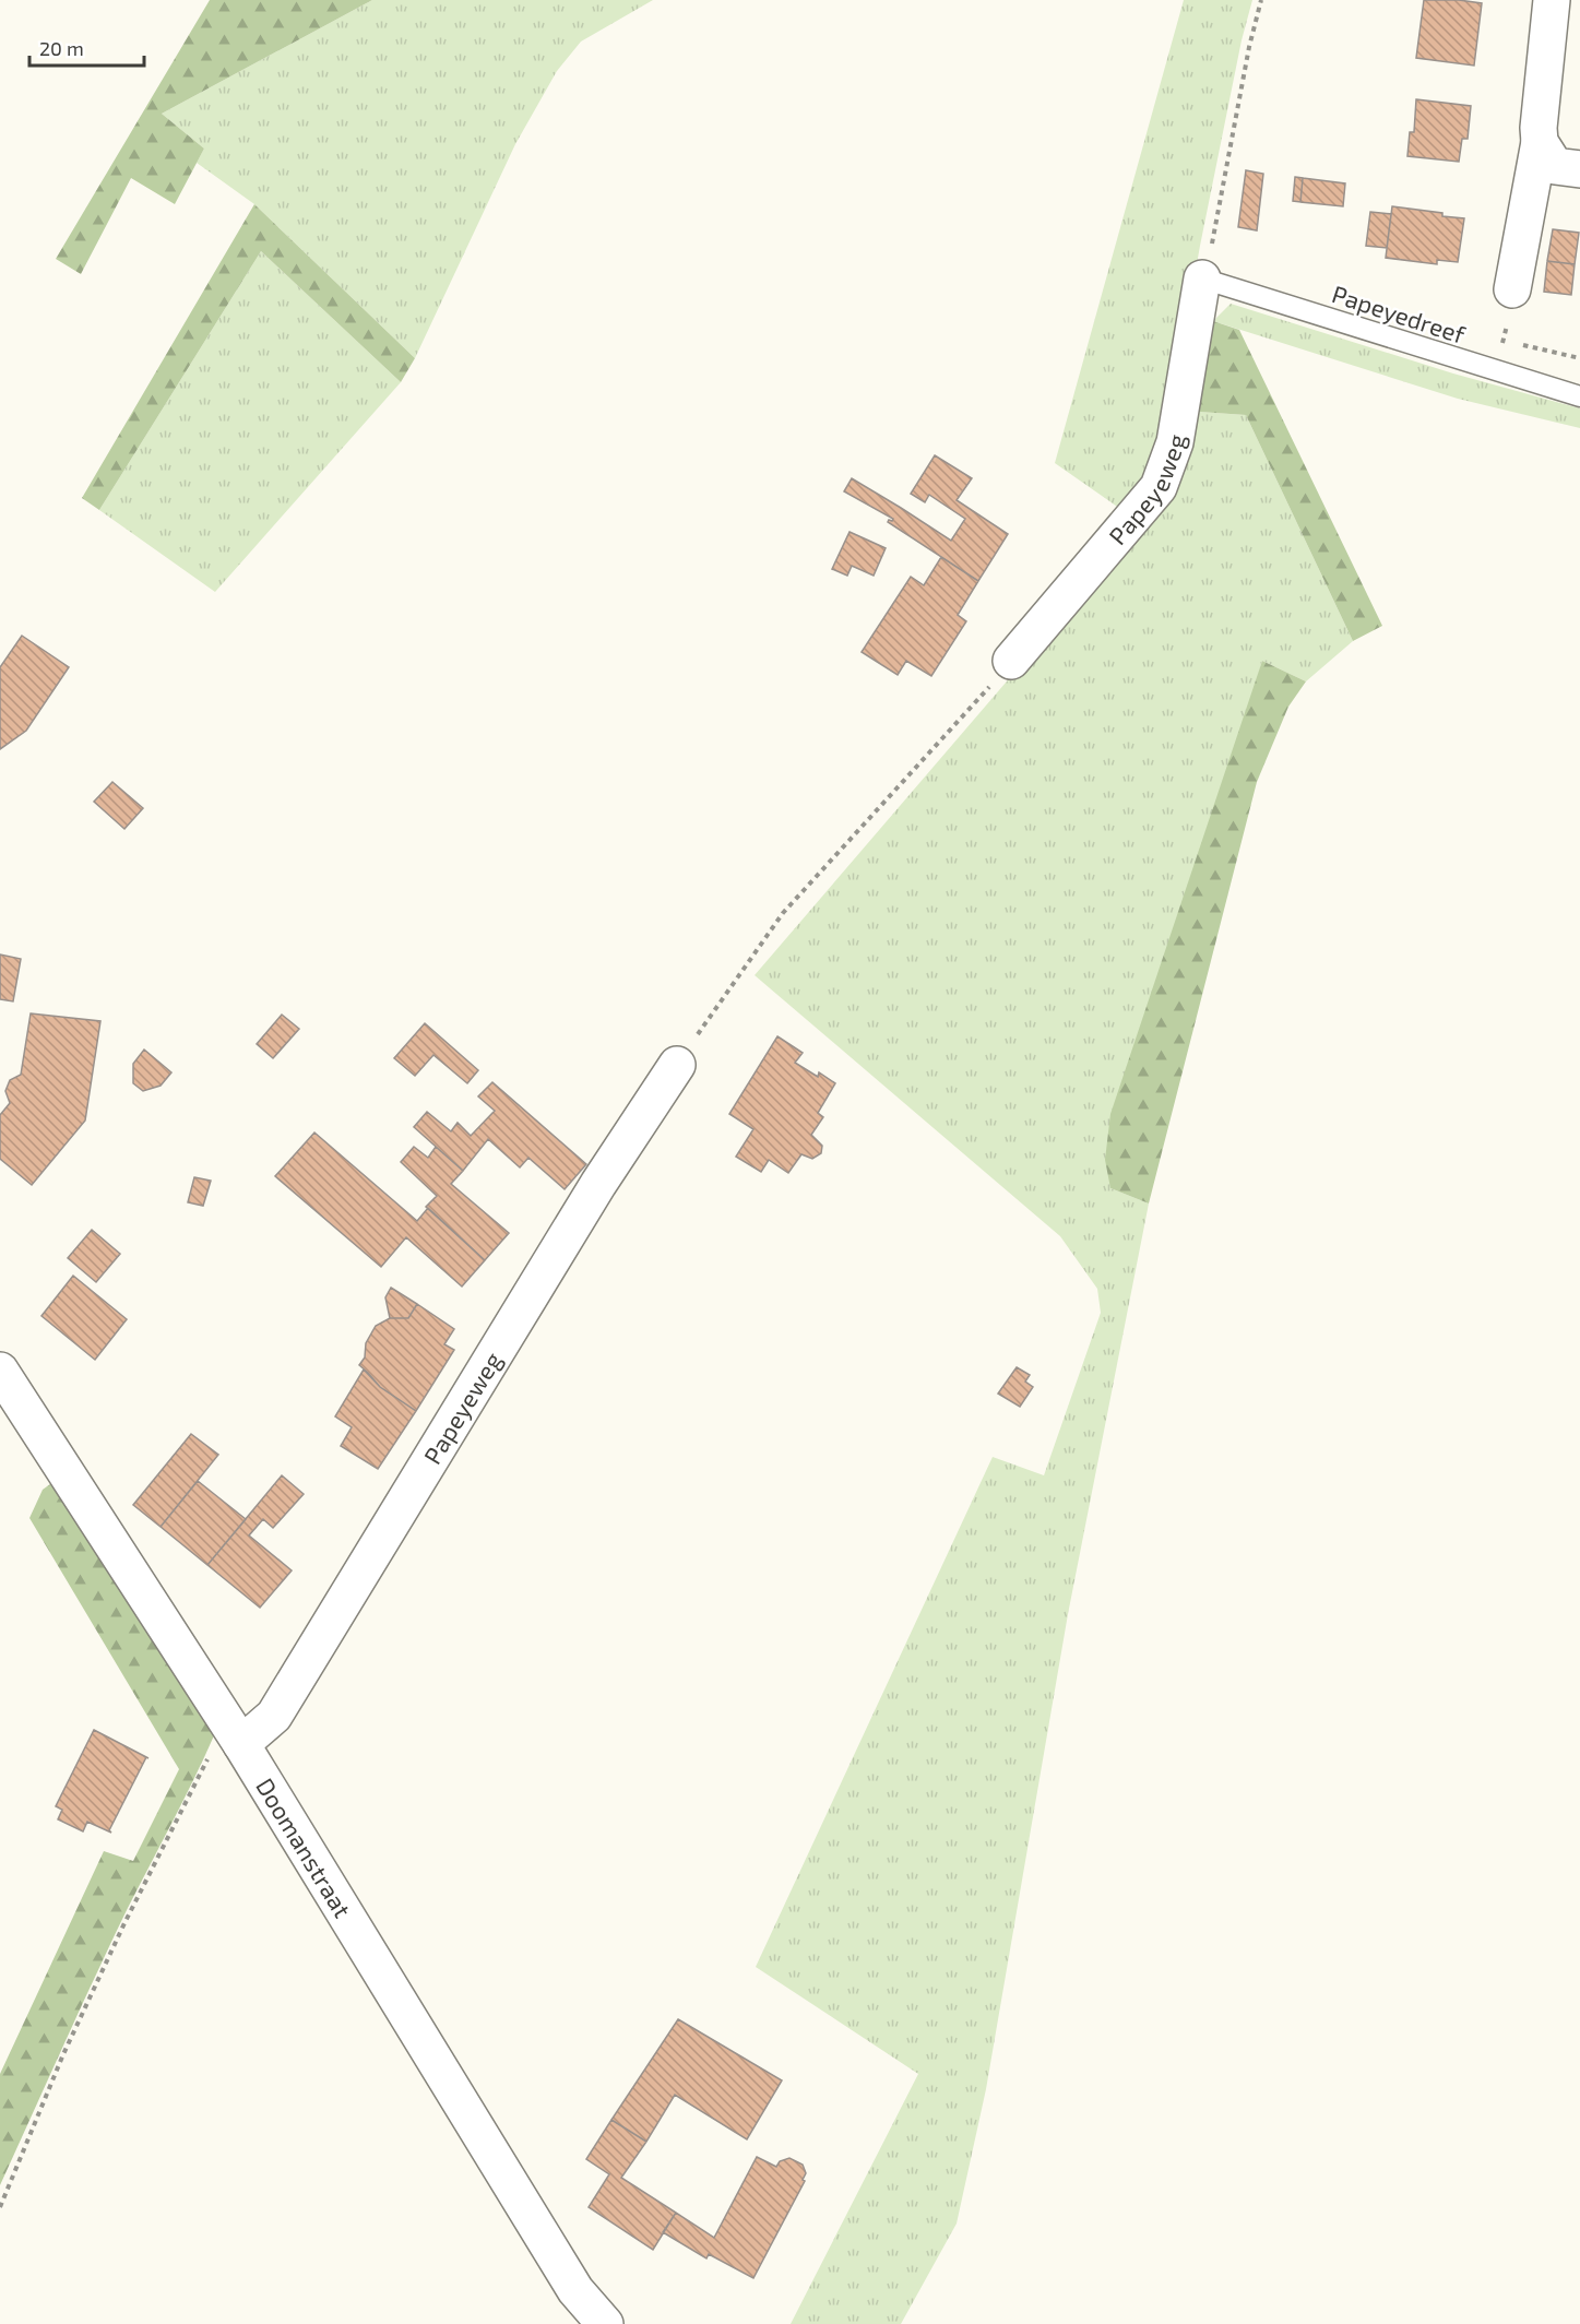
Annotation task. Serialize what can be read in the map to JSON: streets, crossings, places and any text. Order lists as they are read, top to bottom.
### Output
{
  "streets": {
    "street": ["Papeyeweg", "Doomanstraat"],
    "lane": ["Papeyedreef"]
  },
  "crossings": [
    ["Papeyedreef", "Papeyeweg"],
    ["Papeyeweg", "Doomanstraat"]
  ],
  "scale_bar": "20 m"
}
